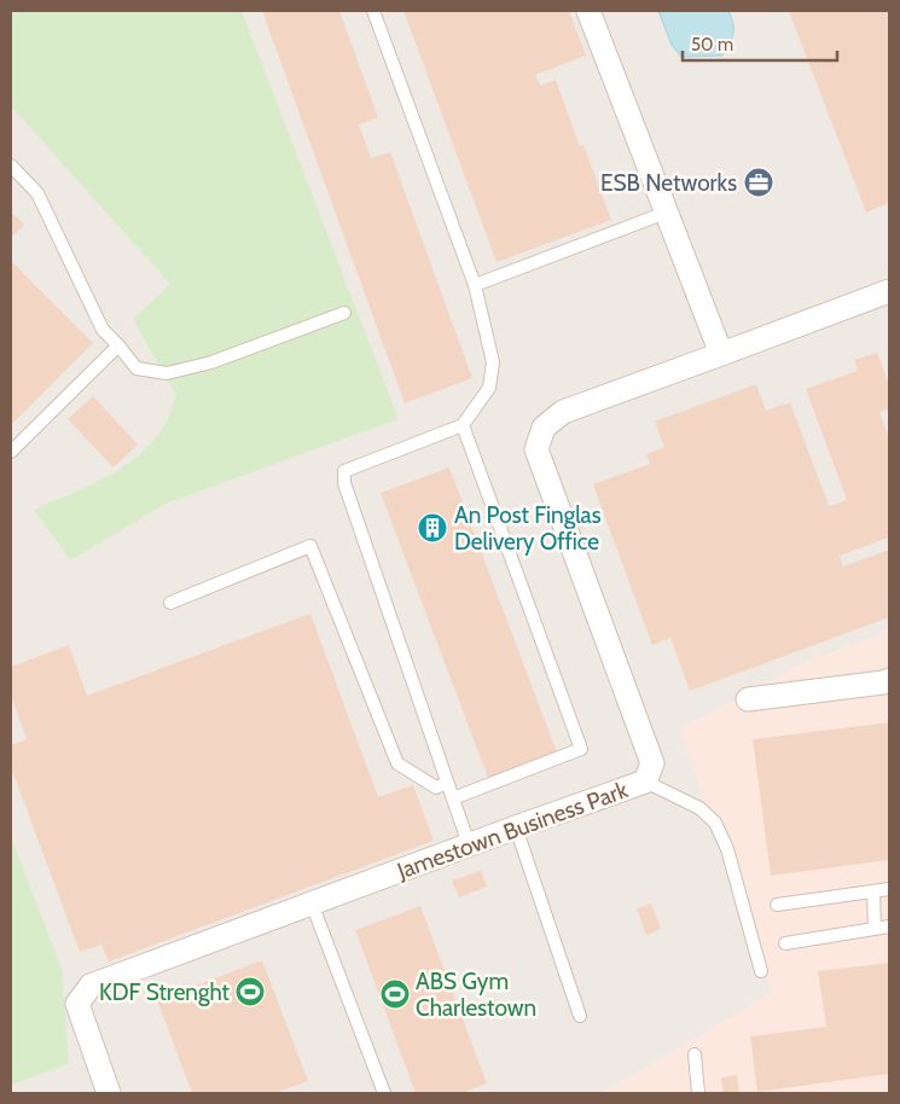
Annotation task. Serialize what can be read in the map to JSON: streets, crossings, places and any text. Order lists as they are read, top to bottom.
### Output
{
  "streets": {
    "street": ["Jamestown Business Park"]
  },
  "places": {
    "office": ["ESB Networks"],
    "building": ["An Post Finglas Delivery Office"],
    "sports": ["KDF Strenght", "ABS Gym Charlestown"]
  },
  "scale_bar": "50 m"
}
